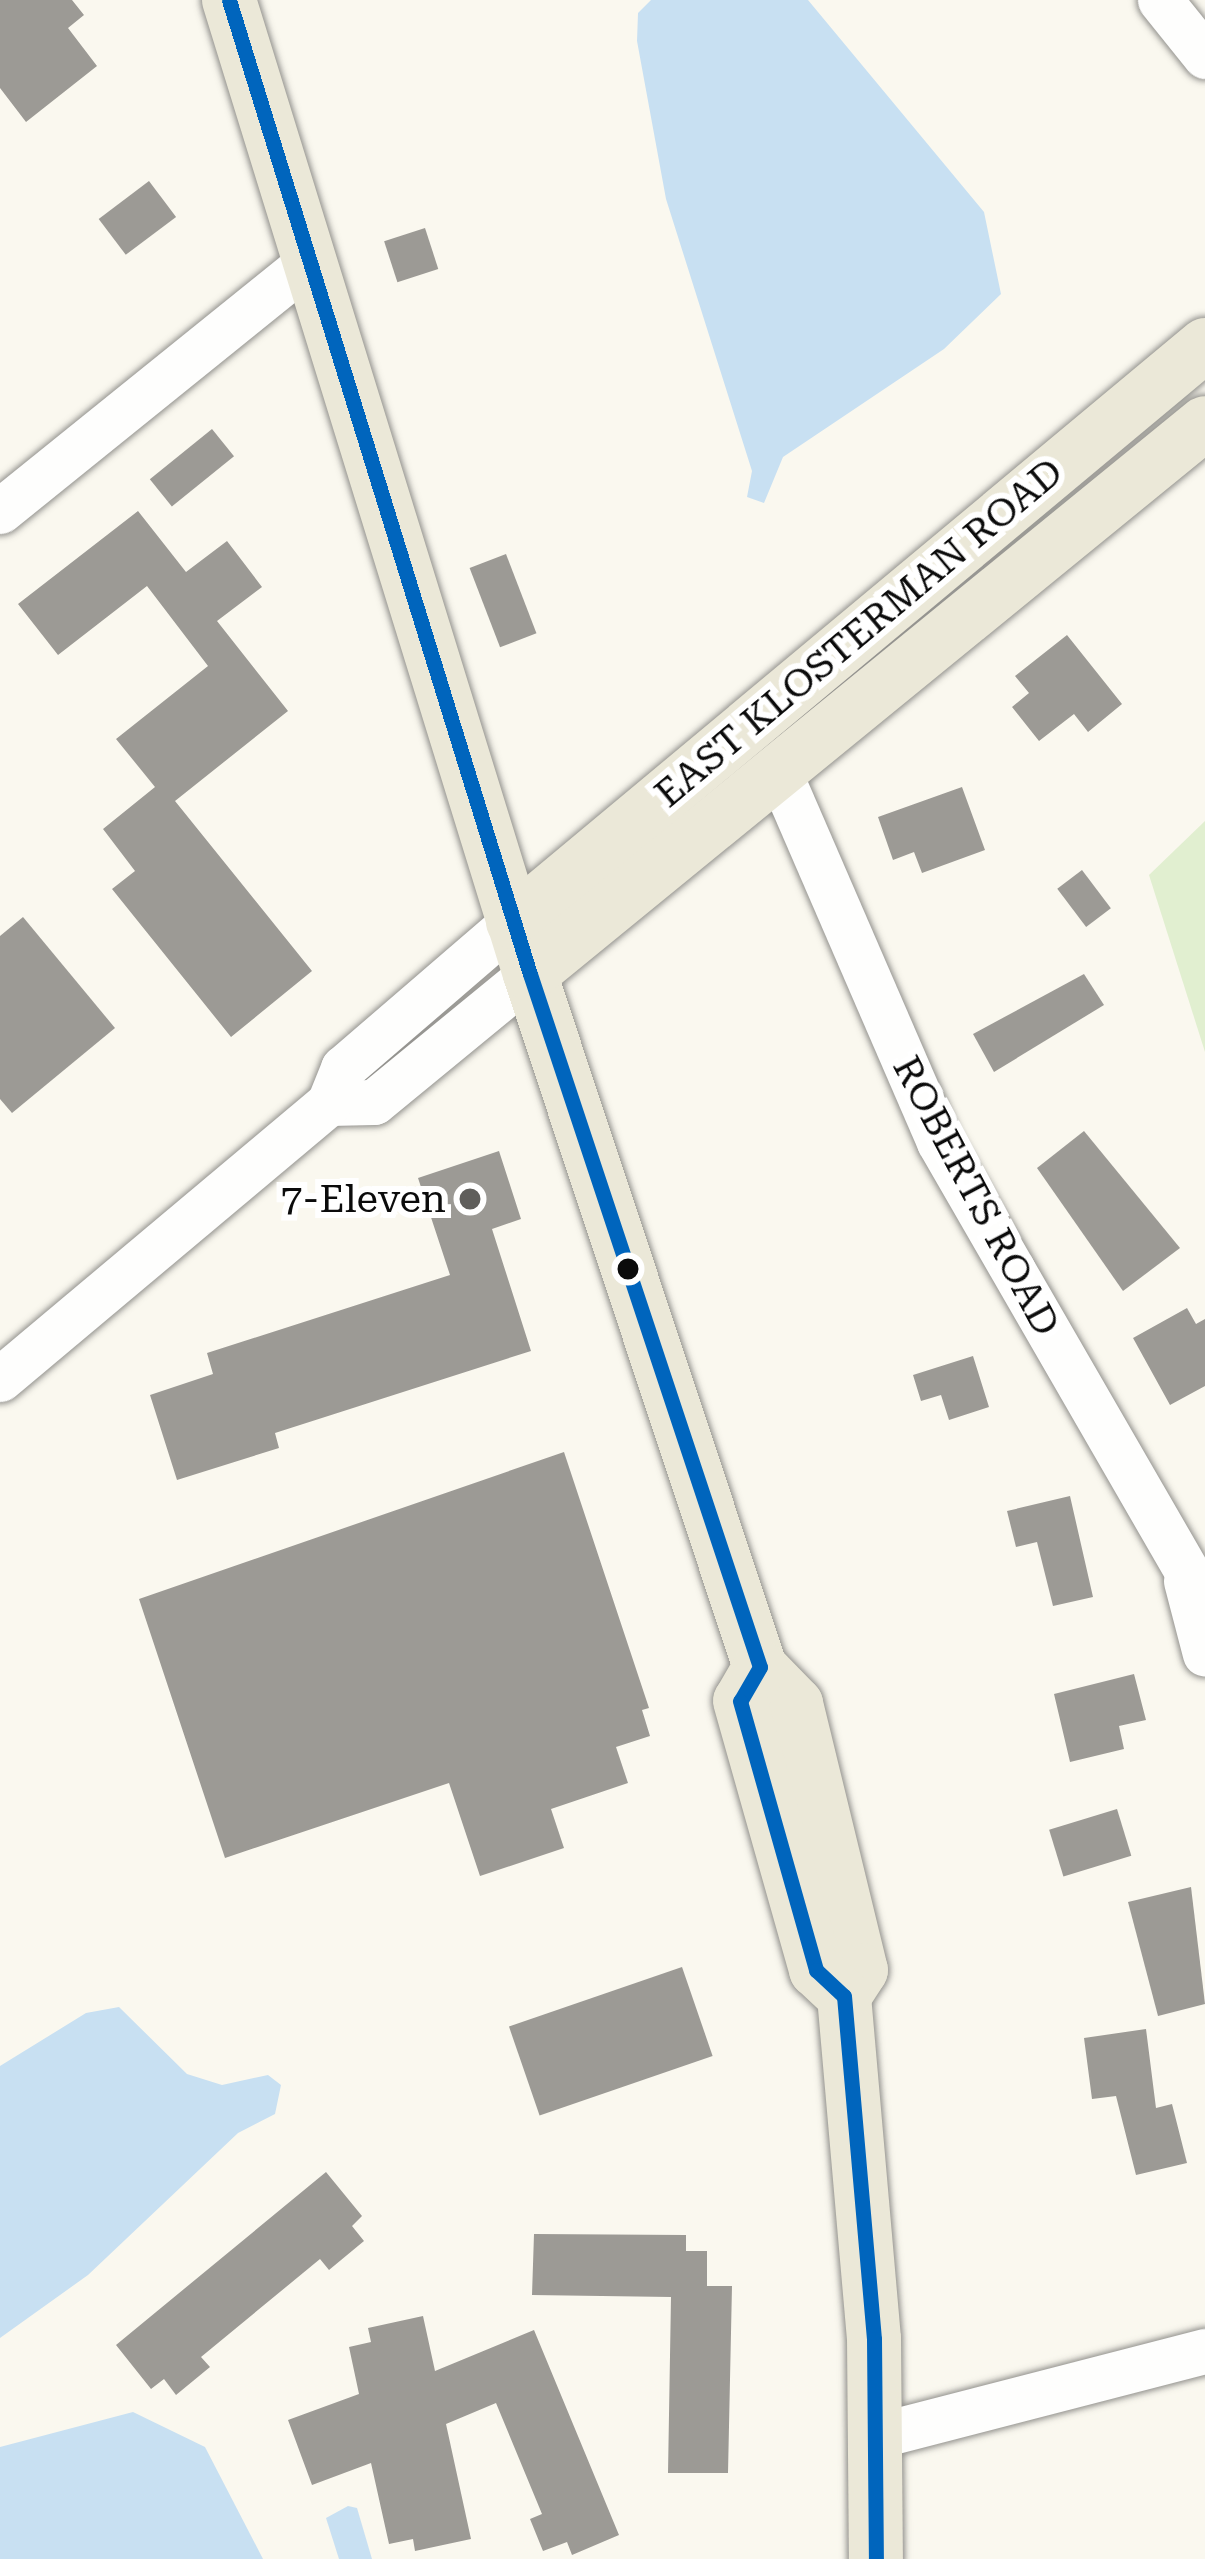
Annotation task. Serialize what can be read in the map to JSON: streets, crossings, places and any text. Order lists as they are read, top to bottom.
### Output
{
  "streets": {
    "main road": ["EAST KLOSTERMAN ROAD"],
    "street": ["ROBERTS ROAD"]
  },
  "crossings": [
    ["EAST KLOSTERMAN ROAD", "ROBERTS ROAD"]
  ],
  "places": ["7-Eleven"]
}
